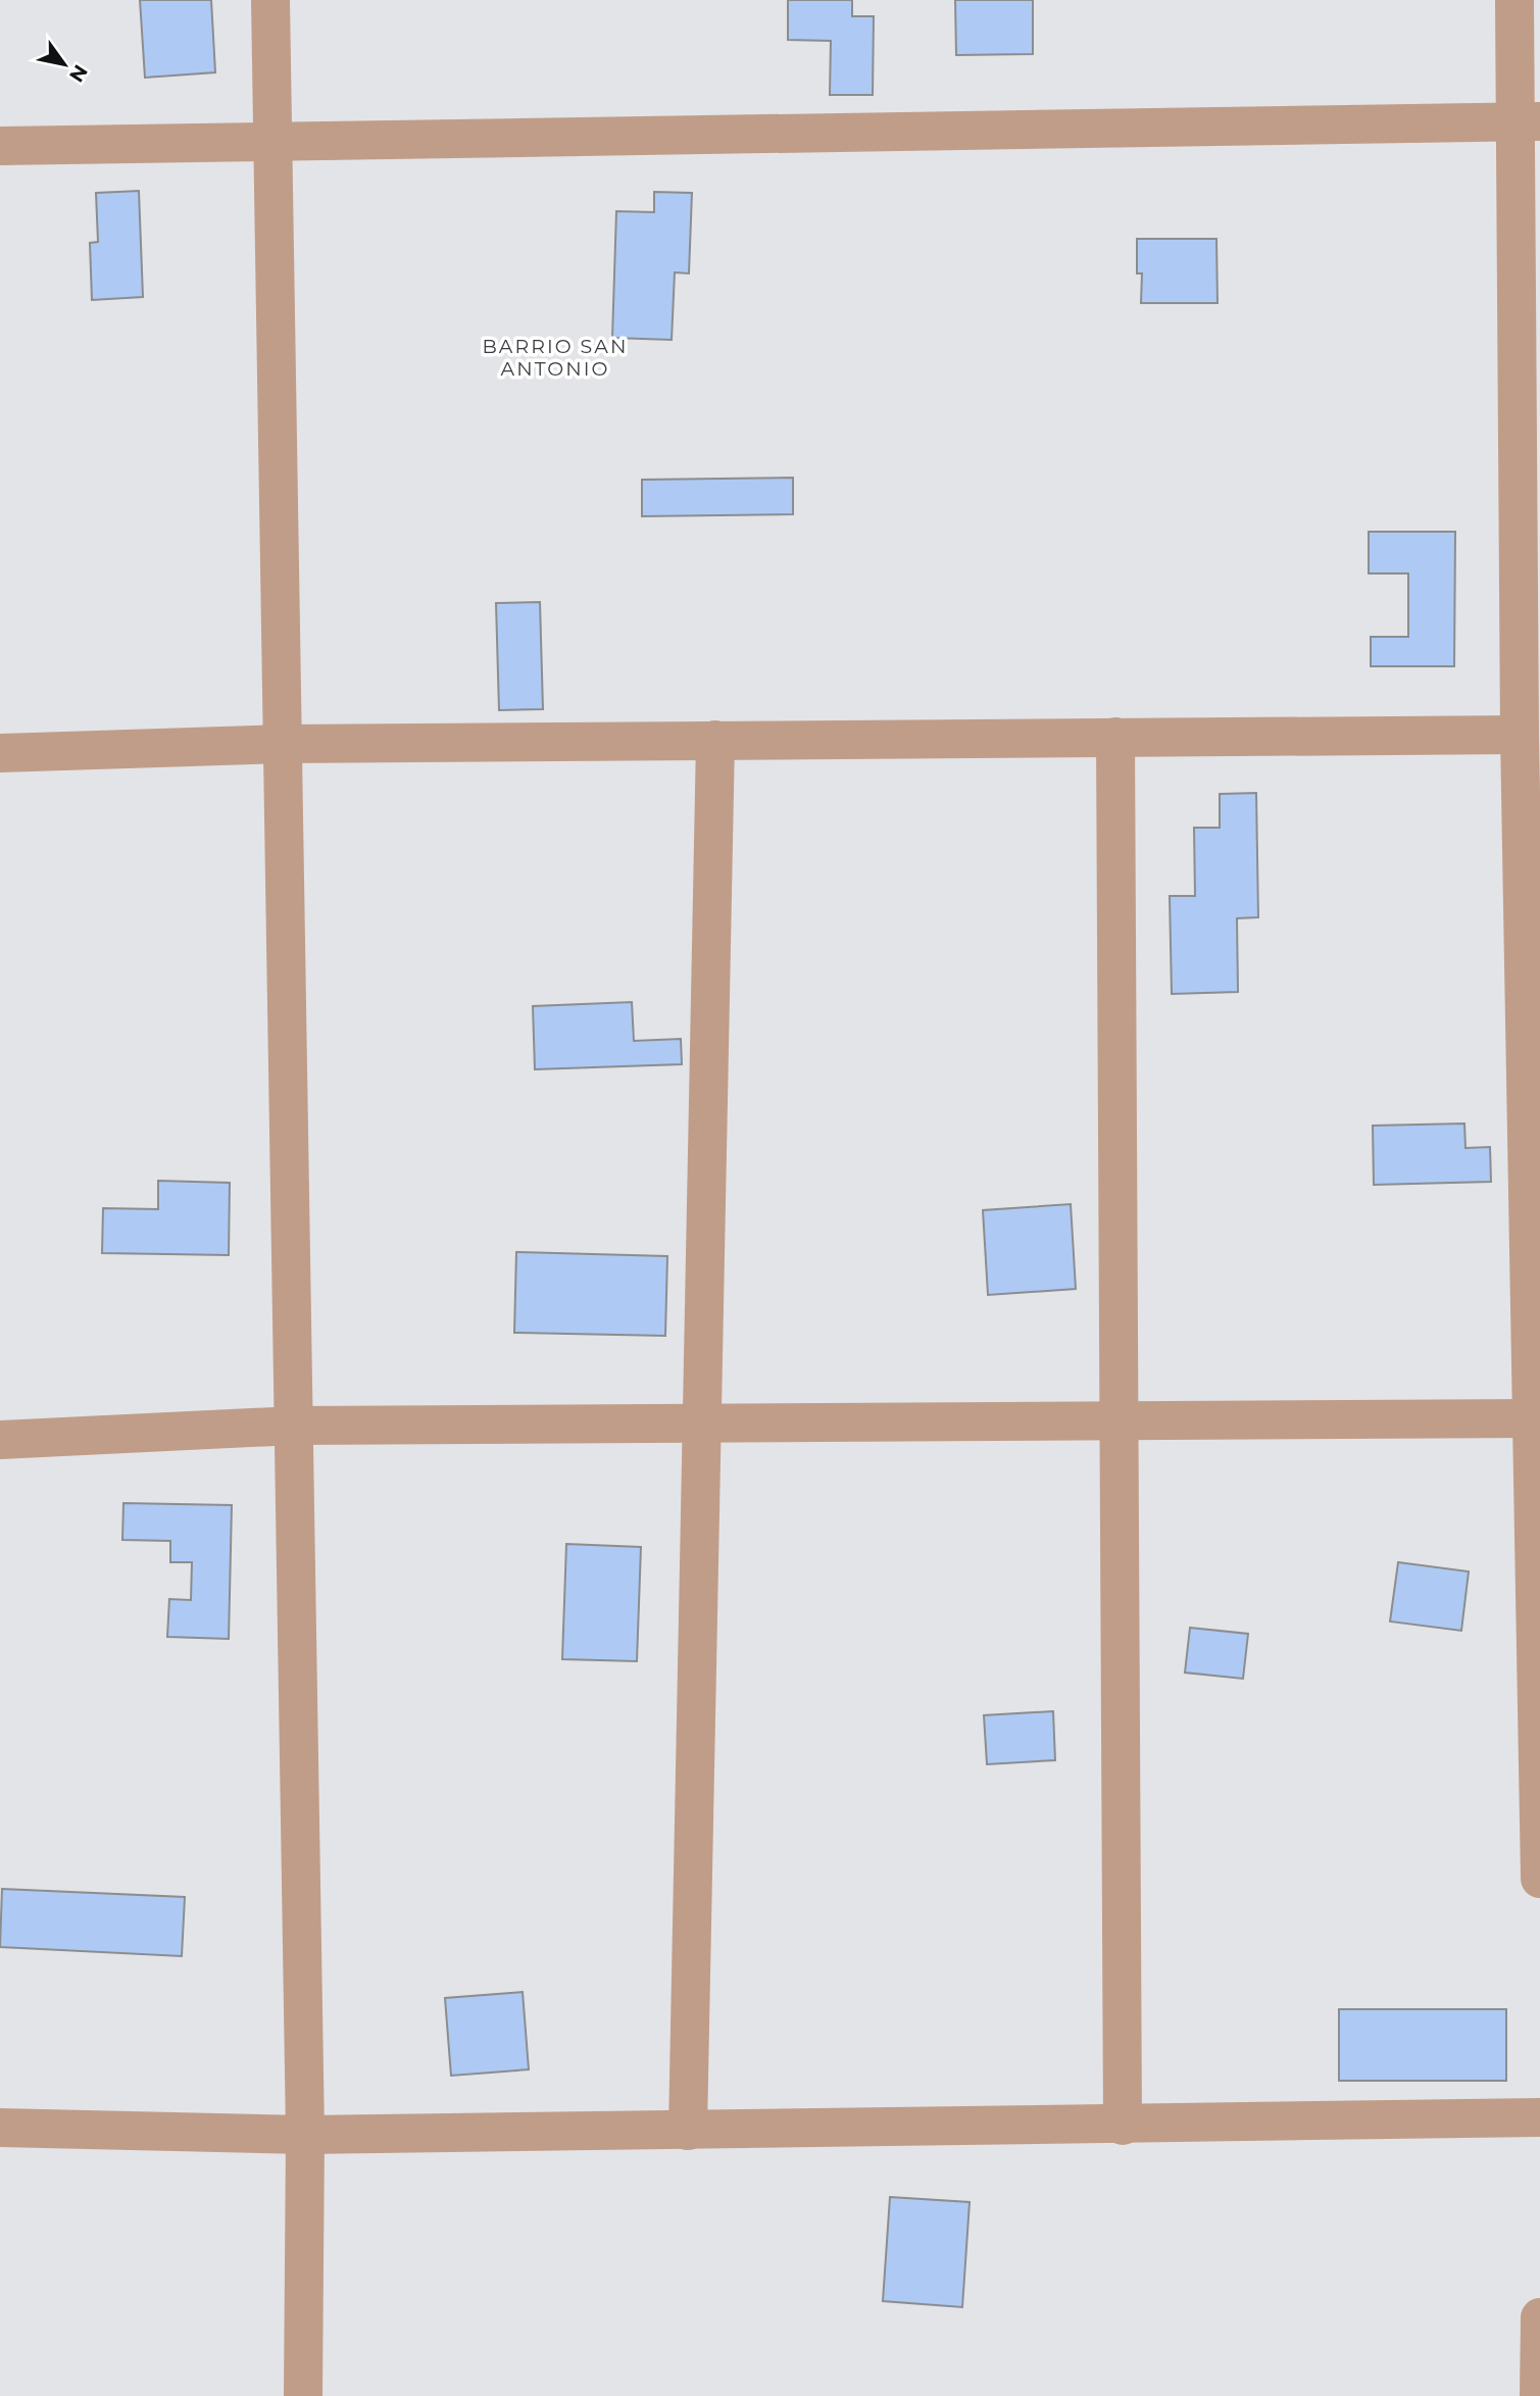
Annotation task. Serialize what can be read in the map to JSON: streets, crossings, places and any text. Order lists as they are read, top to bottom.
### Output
{
  "districts": ["BARRIO SAN ANTONIO"],
  "north": "bottom right"
}
